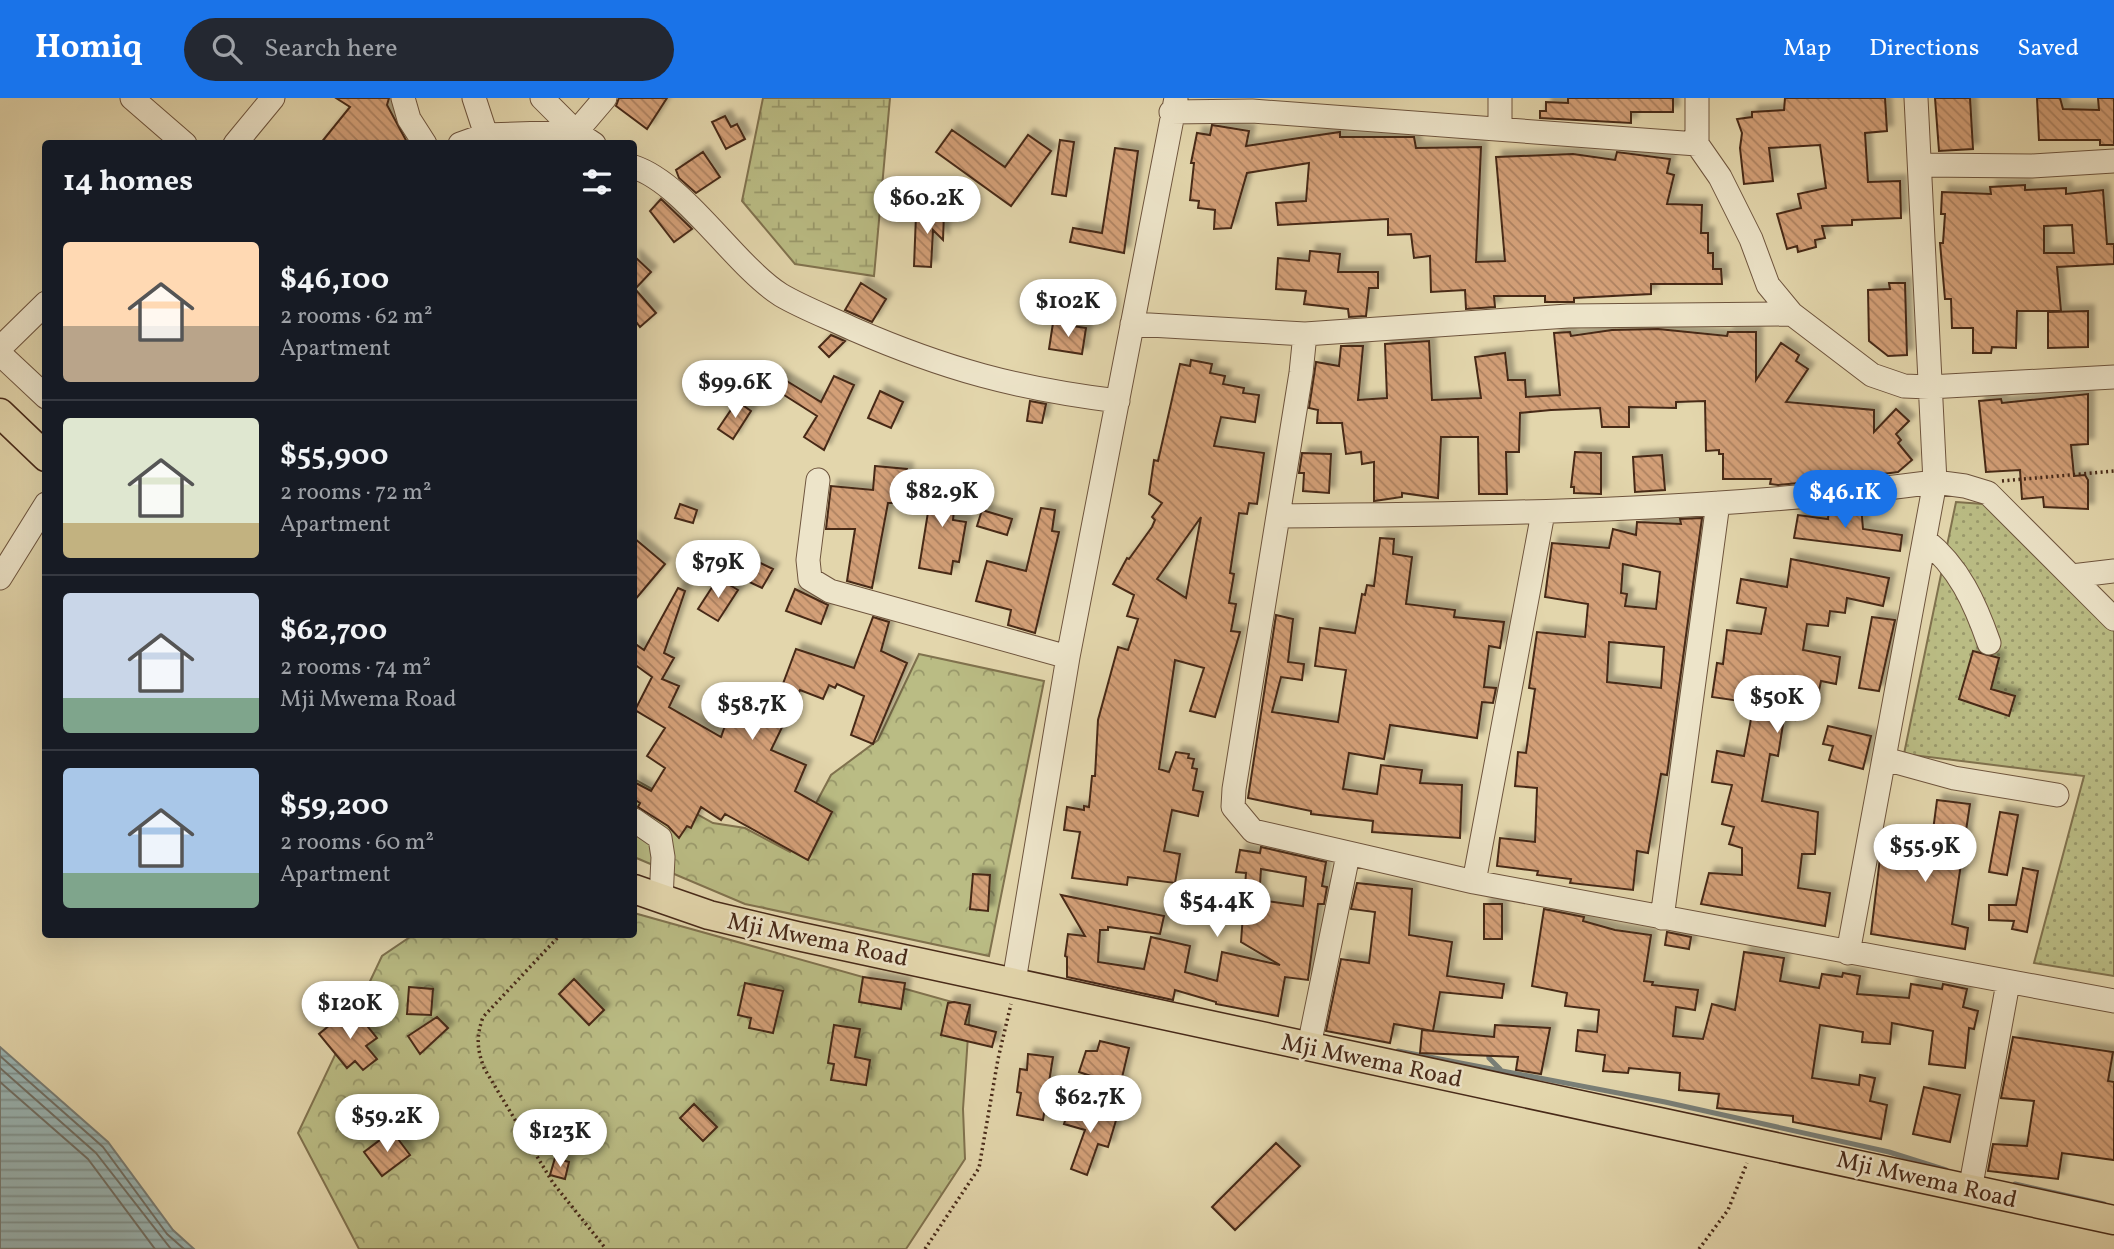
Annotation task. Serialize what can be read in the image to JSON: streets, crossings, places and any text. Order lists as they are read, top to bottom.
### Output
{
  "streets": {
    "main road": ["Mji Mwema Road"]
  },
  "page": {
    "header": "Homiq",
    "search": "Search here",
    "nav": ["Map", "Directions", "Saved"],
    "heading": "14 homes",
    "price": [
      "$60.2K",
      "$102K",
      "$99.6K",
      "$82.9K",
      "$46.1K",
      "$79K",
      "$50K",
      "$58.7K",
      "$55.9K",
      "$54.4K",
      "$120K",
      "$62.7K",
      "$59.2K",
      "$123K"
    ],
    "list": [
      {
        "name": "$46,100",
        "note": "2 rooms · 62 m² · Apartment"
      },
      {
        "name": "$55,900",
        "note": "2 rooms · 72 m² · Apartment"
      },
      {
        "name": "$62,700",
        "note": "2 rooms · 74 m² · Mji Mwema Road"
      },
      {
        "name": "$59,200",
        "note": "2 rooms · 60 m² · Apartment"
      }
    ]
  }
}
